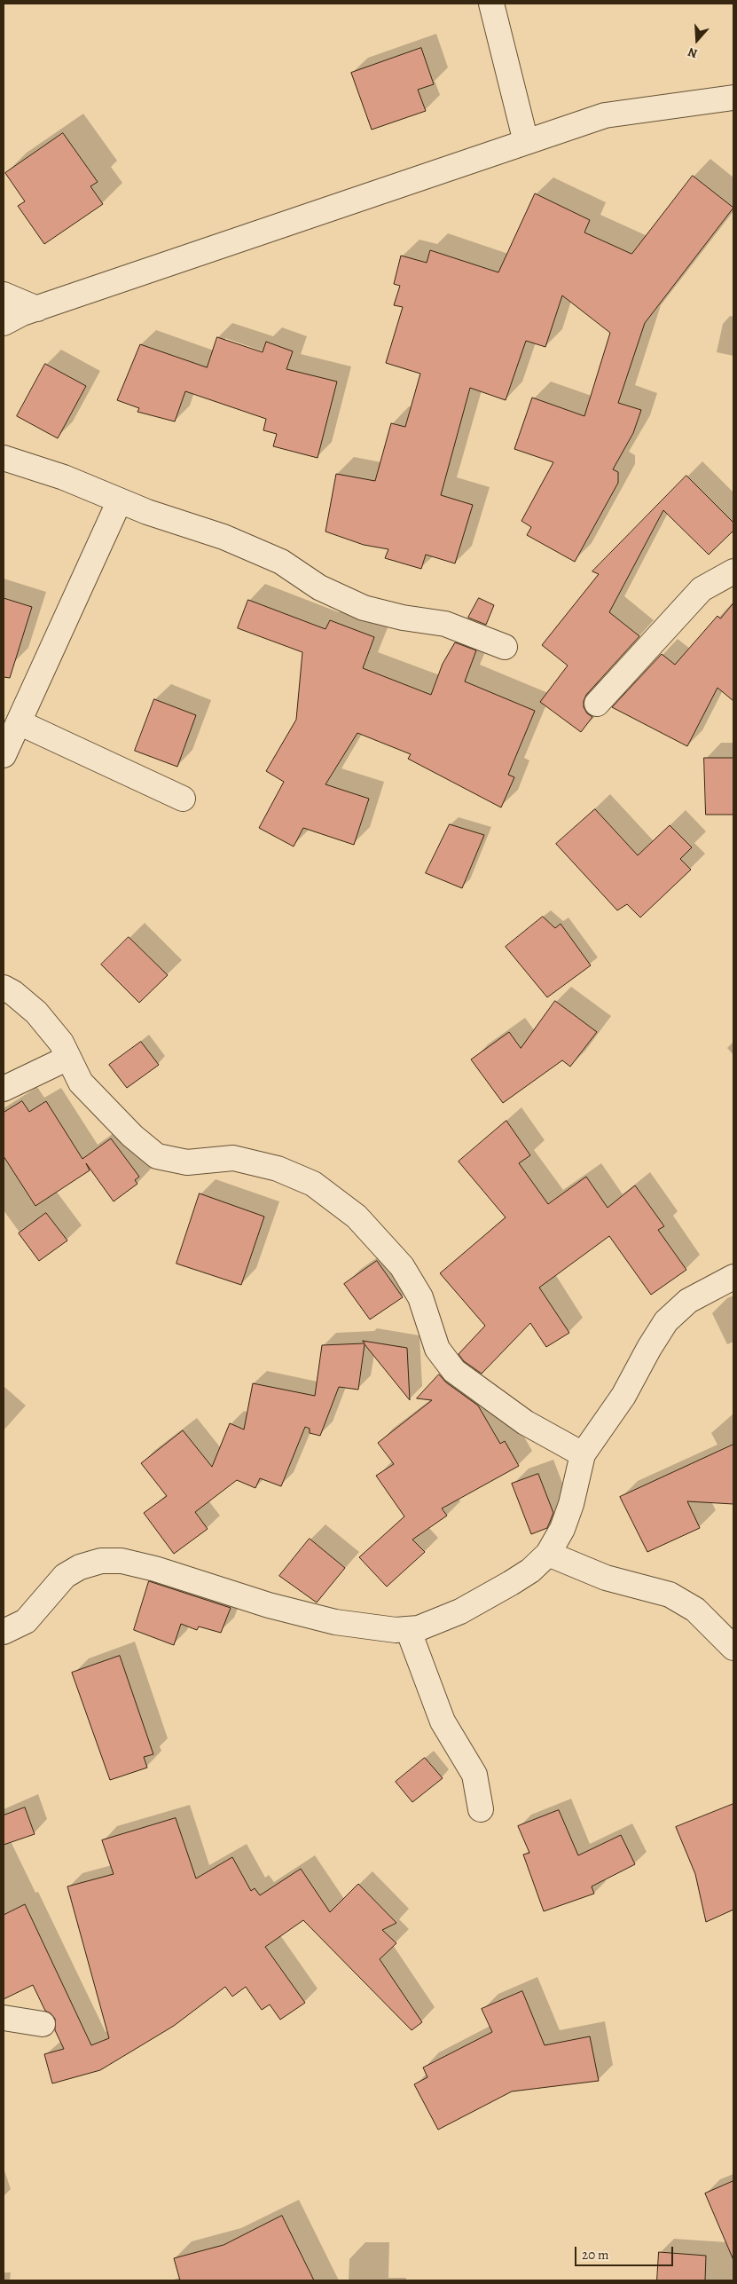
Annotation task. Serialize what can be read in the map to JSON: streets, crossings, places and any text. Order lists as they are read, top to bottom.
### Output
{
  "scale_bar": "20 m",
  "north": "bottom"
}
